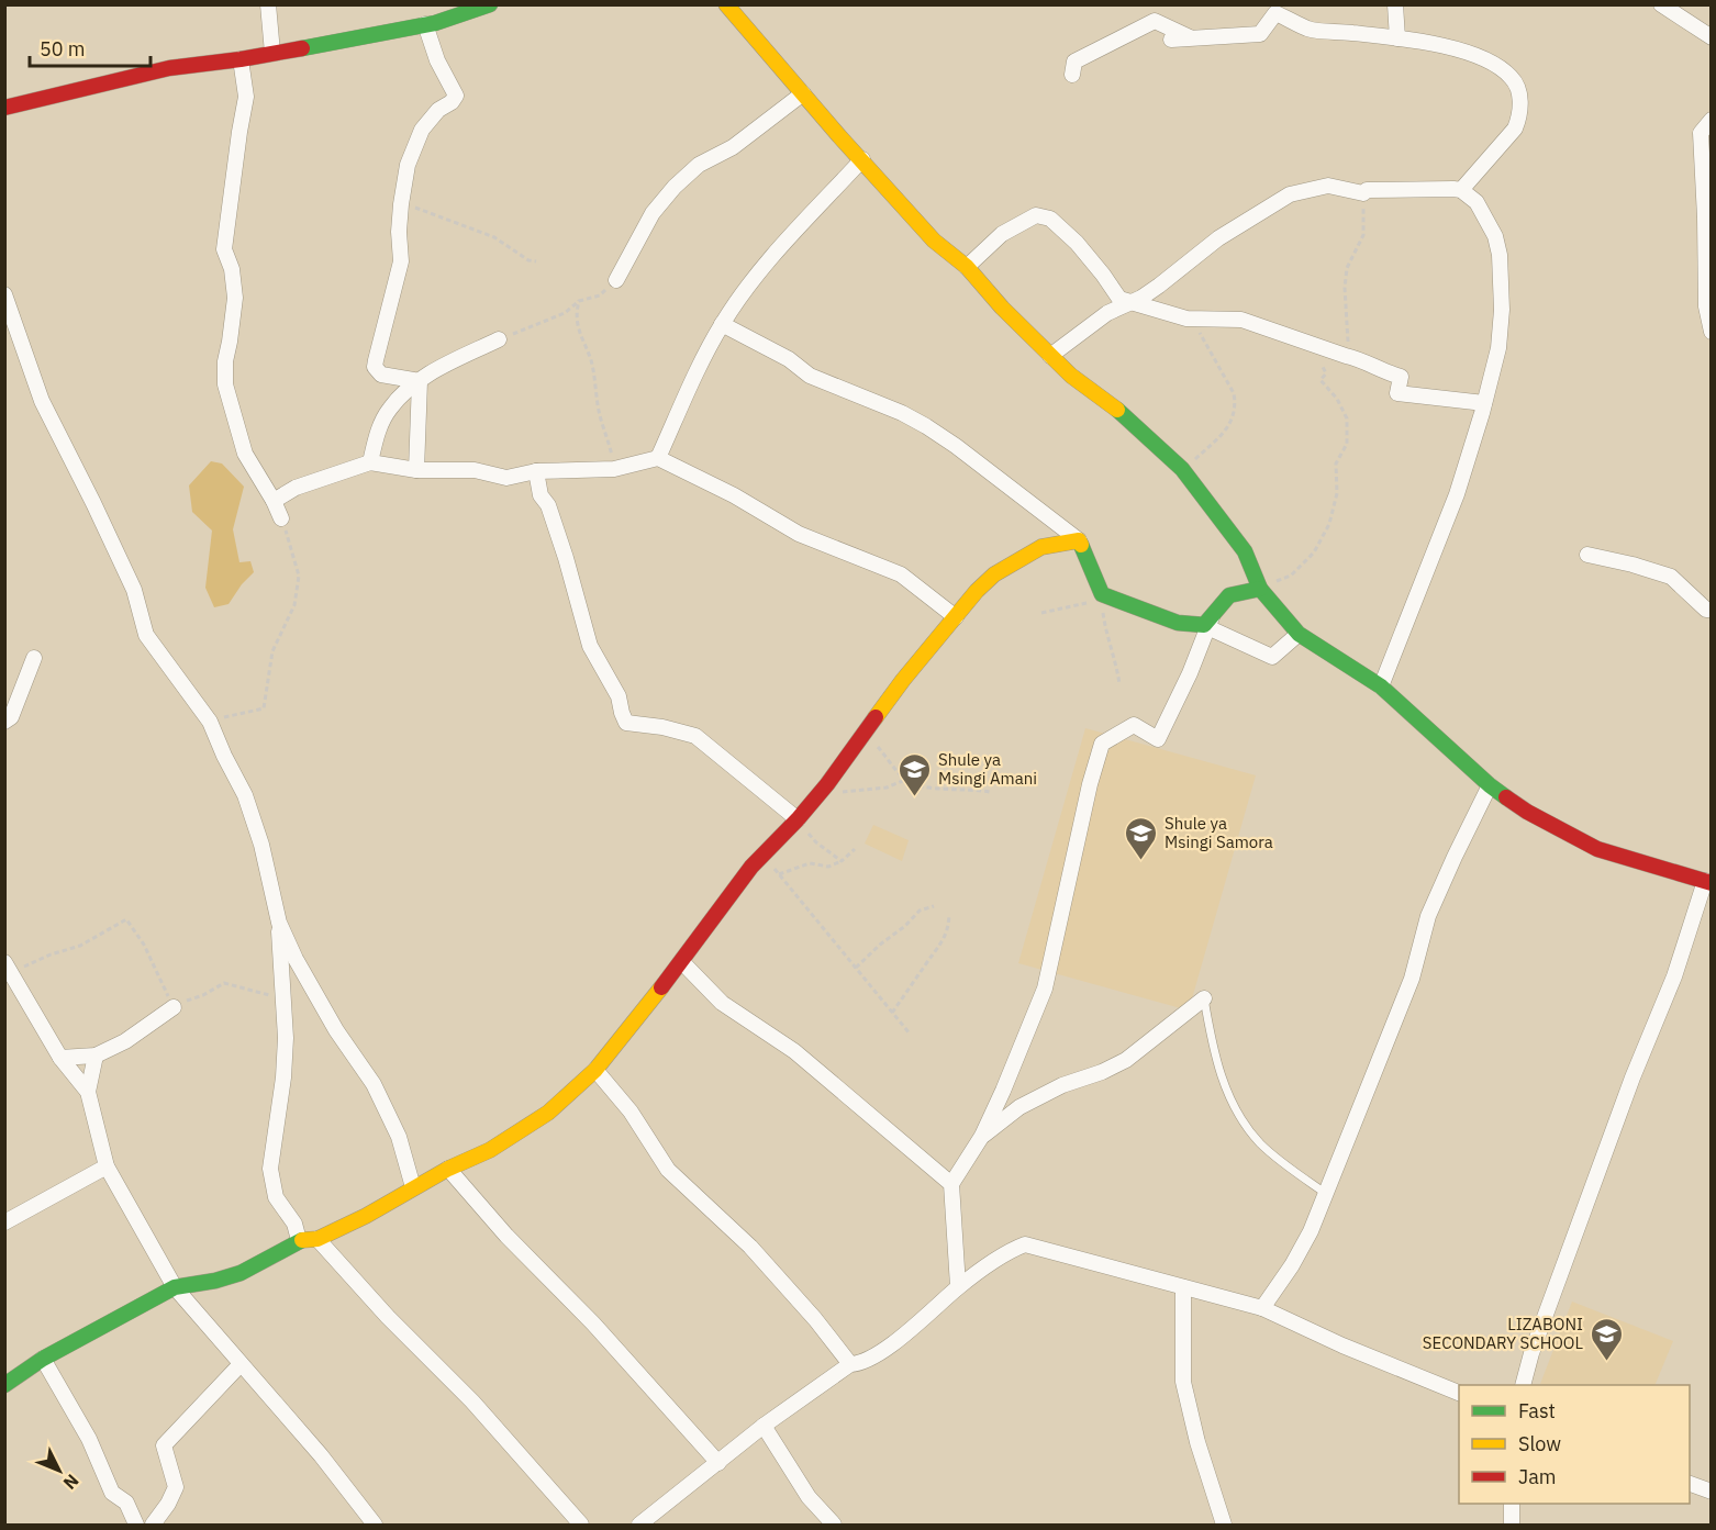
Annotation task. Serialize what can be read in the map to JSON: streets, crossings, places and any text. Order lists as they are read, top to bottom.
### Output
{
  "places": {
    "school or university": ["Shule ya Msingi Amani", "Shule ya Msingi Samora", "LIZABONI SECONDARY SCHOOL"]
  },
  "legend": ["Fast", "Slow", "Jam"],
  "scale_bar": "50 m",
  "north": "bottom right"
}
